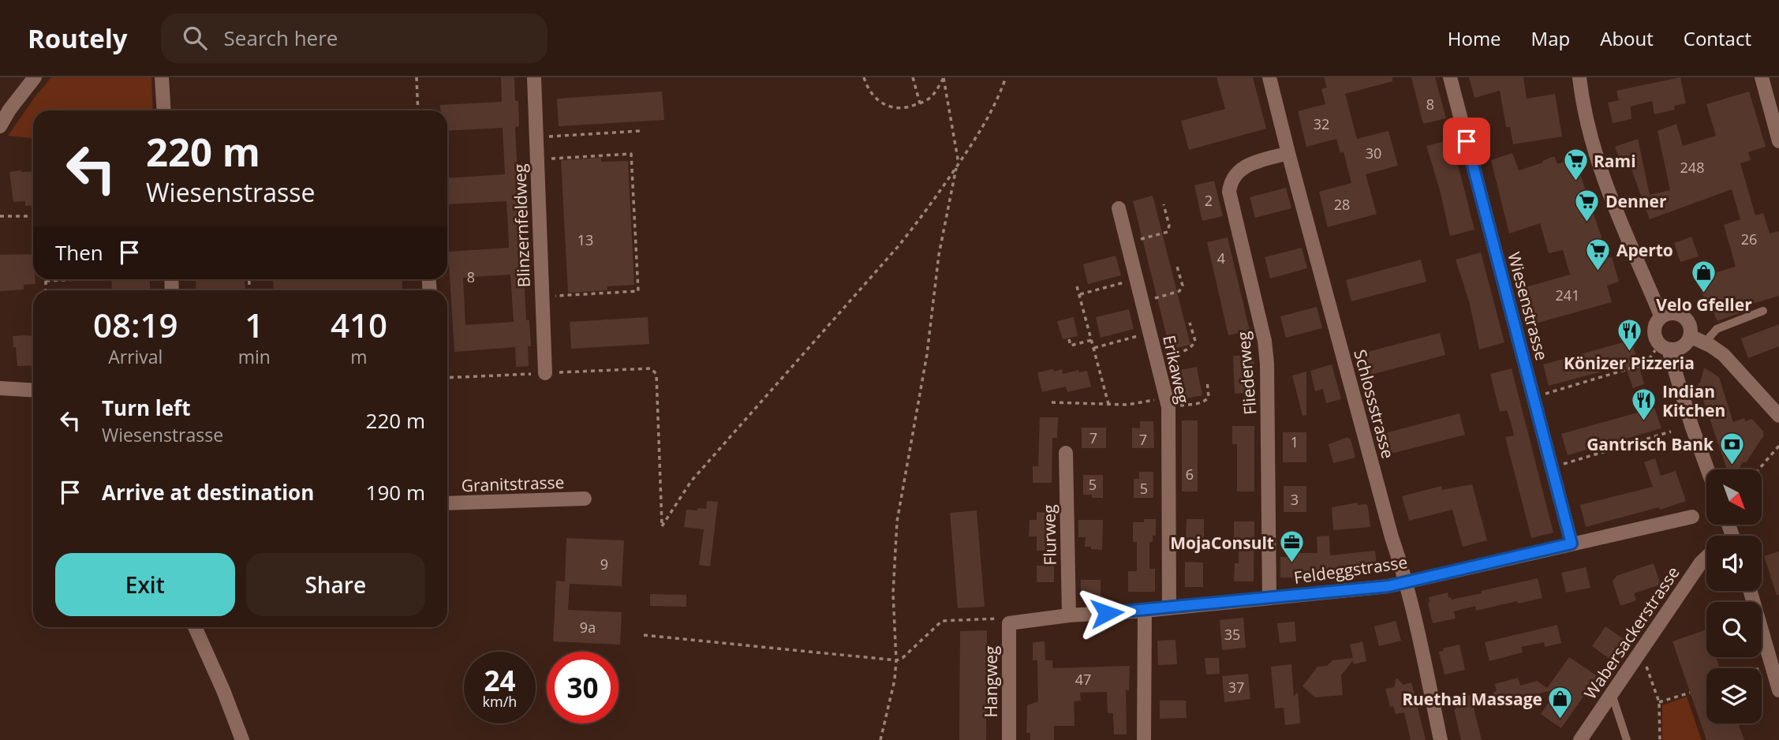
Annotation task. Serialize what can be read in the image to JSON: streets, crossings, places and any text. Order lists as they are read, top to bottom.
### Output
{
  "streets": {
    "street": [
      "Blinzernfeldweg",
      "Wiesenstrasse",
      "Erikaweg",
      "Fliederweg",
      "Schlossstrasse",
      "Granitstrasse",
      "Flurweg",
      "Feldeggstrasse",
      "Wabersackerstrasse",
      "Hangweg"
    ]
  },
  "crossings": [
    ["Wiesenstrasse", "Feldeggstrasse"],
    ["Erikaweg", "Feldeggstrasse"],
    ["Fliederweg", "Schlossstrasse"],
    ["Fliederweg", "Feldeggstrasse"],
    ["Schlossstrasse", "Feldeggstrasse"],
    ["Flurweg", "Feldeggstrasse"],
    ["Feldeggstrasse", "Hangweg"]
  ],
  "places": {
    "supermarket": ["Rami", "Denner", "Aperto"],
    "shop": ["Velo Gfeller", "Ruethai Massage"],
    "restaurant": ["Könizer Pizzeria", "Indian Kitchen"],
    "bank": ["Gantrisch Bank"],
    "office": ["MojaConsult"]
  },
  "house_numbers": [
    "8",
    "32",
    "30",
    "248",
    "2",
    "28",
    "26",
    "13",
    "4",
    "8",
    "241",
    "7",
    "7",
    "1",
    "6",
    "5",
    "5",
    "3",
    "9",
    "9a",
    "35",
    "47",
    "37"
  ],
  "north": "bottom right",
  "page": {
    "header": "Routely",
    "search": "Search here",
    "nav": [
      "Home",
      "Map",
      "About",
      "Contact"
    ],
    "turn": ["220 m", "Wiesenstrasse"],
    "then": "Then",
    "eta": [
      "08:19",
      "Arrival",
      "1",
      "min",
      "410",
      "m"
    ],
    "list": [
      {
        "name": "Turn left",
        "note": "Wiesenstrasse",
        "value": "220 m"
      },
      {
        "name": "Arrive at destination",
        "value": "190 m"
      }
    ],
    "buttons": ["Exit", "Share"],
    "speed": "24 km/h",
    "limit": "30"
  }
}
